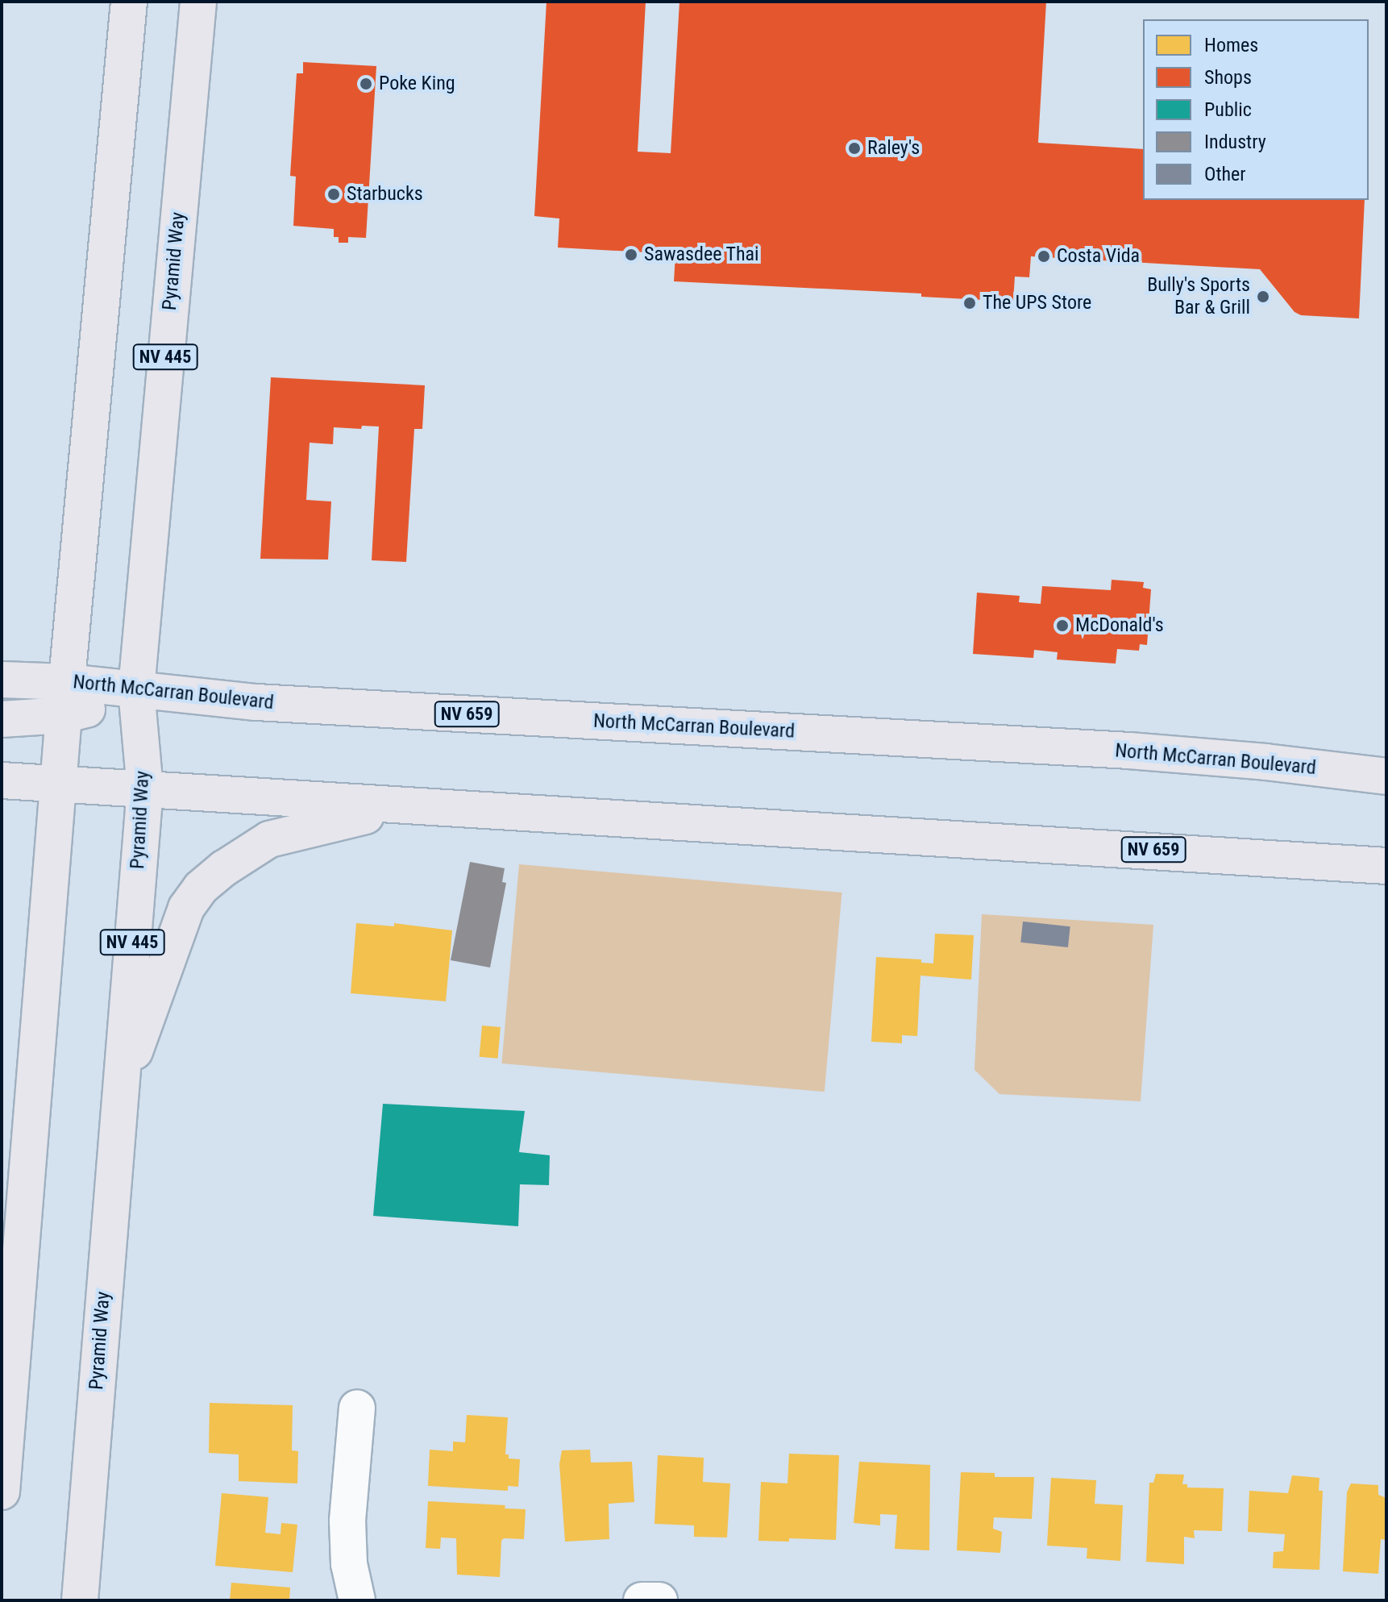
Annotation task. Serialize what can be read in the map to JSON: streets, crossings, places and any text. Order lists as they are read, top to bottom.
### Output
{
  "streets": {
    "main road": [
      "Pyramid Way",
      "NV 445",
      "North McCarran Boulevard",
      "NV 659"
    ]
  },
  "crossings": [
    ["Pyramid Way", "North McCarran Boulevard"],
    ["Pyramid Way", "NV 659"]
  ],
  "places": [
    "Poke King",
    "Raley's",
    "Starbucks",
    "Sawasdee Thai",
    "Costa Vida",
    "Bully's Sports Bar & Grill",
    "The UPS Store",
    "McDonald's"
  ],
  "legend": [
    "Homes",
    "Shops",
    "Public",
    "Industry",
    "Other"
  ]
}
